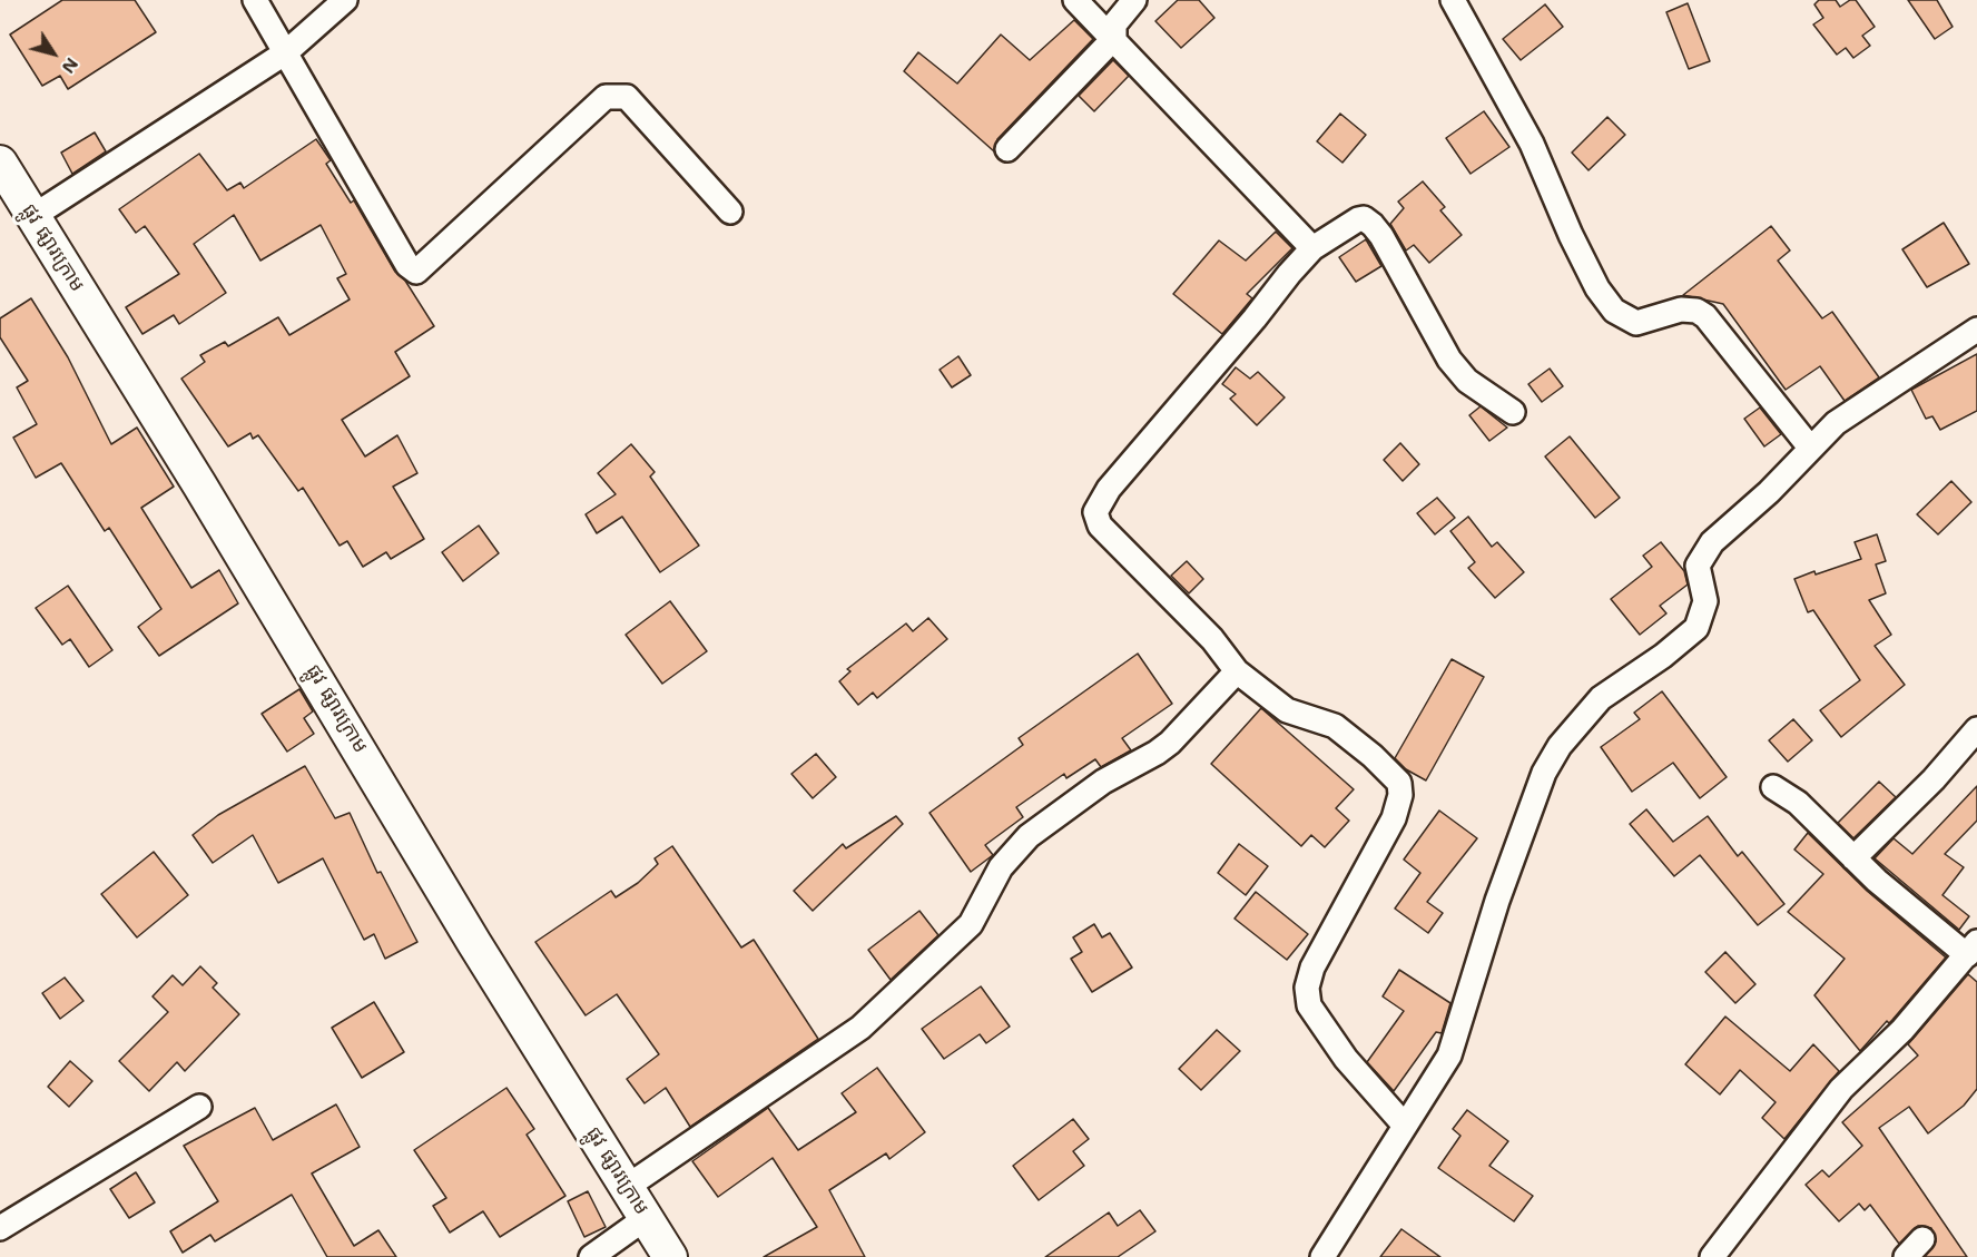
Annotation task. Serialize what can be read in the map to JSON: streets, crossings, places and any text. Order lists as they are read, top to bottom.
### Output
{
  "streets": {
    "main road": ["ផ្លូវ ផ្សារក្រោម"]
  },
  "north": "bottom right"
}
